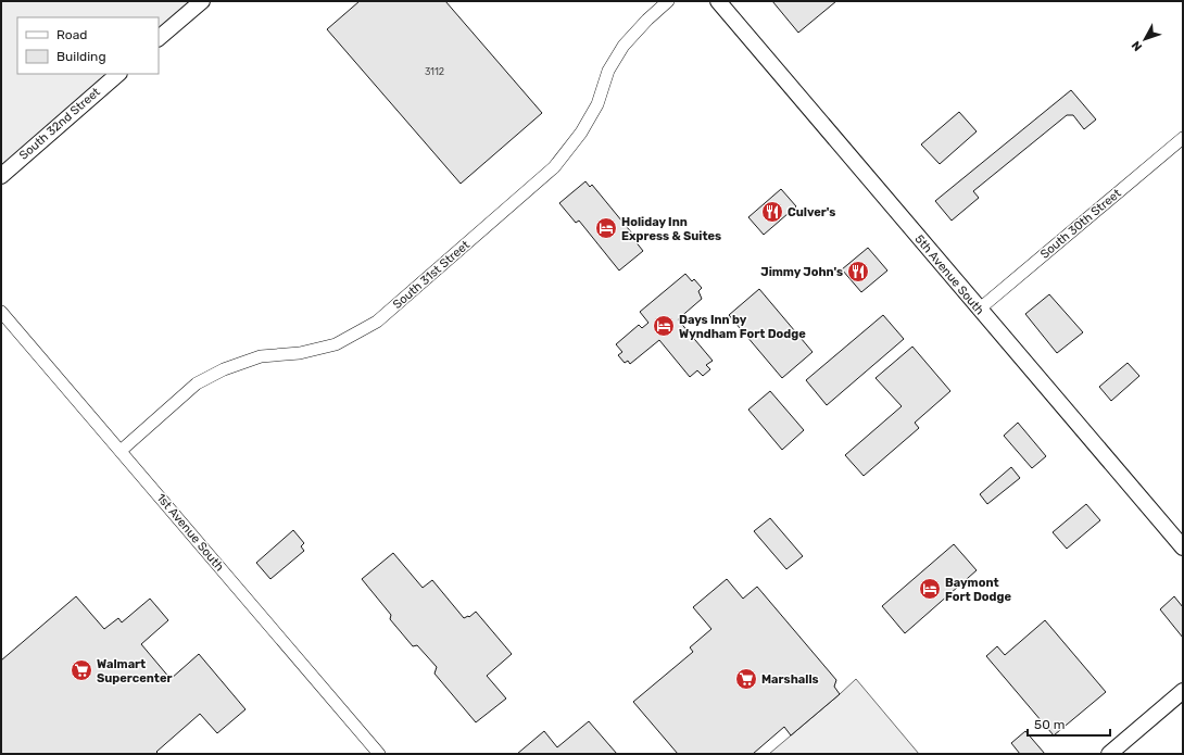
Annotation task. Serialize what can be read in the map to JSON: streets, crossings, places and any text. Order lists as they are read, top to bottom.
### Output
{
  "streets": {
    "main road": ["South 32nd Street", "5th Avenue South"],
    "street": ["South 30th Street", "South 31st Street", "1st Avenue South"]
  },
  "crossings": [
    ["South 30th Street", "5th Avenue South"],
    ["South 31st Street", "1st Avenue South"]
  ],
  "places": {
    "restaurant": ["Culver's", "Jimmy John's"],
    "hotel": ["Holiday Inn Express & Suites", "Days Inn by Wyndham Fort Dodge", "Baymont Fort Dodge"],
    "supermarket": ["Walmart Supercenter", "Marshalls"]
  },
  "house_numbers": ["3112"],
  "legend": ["Road", "Building"],
  "scale_bar": "50 m",
  "north": "bottom left"
}
